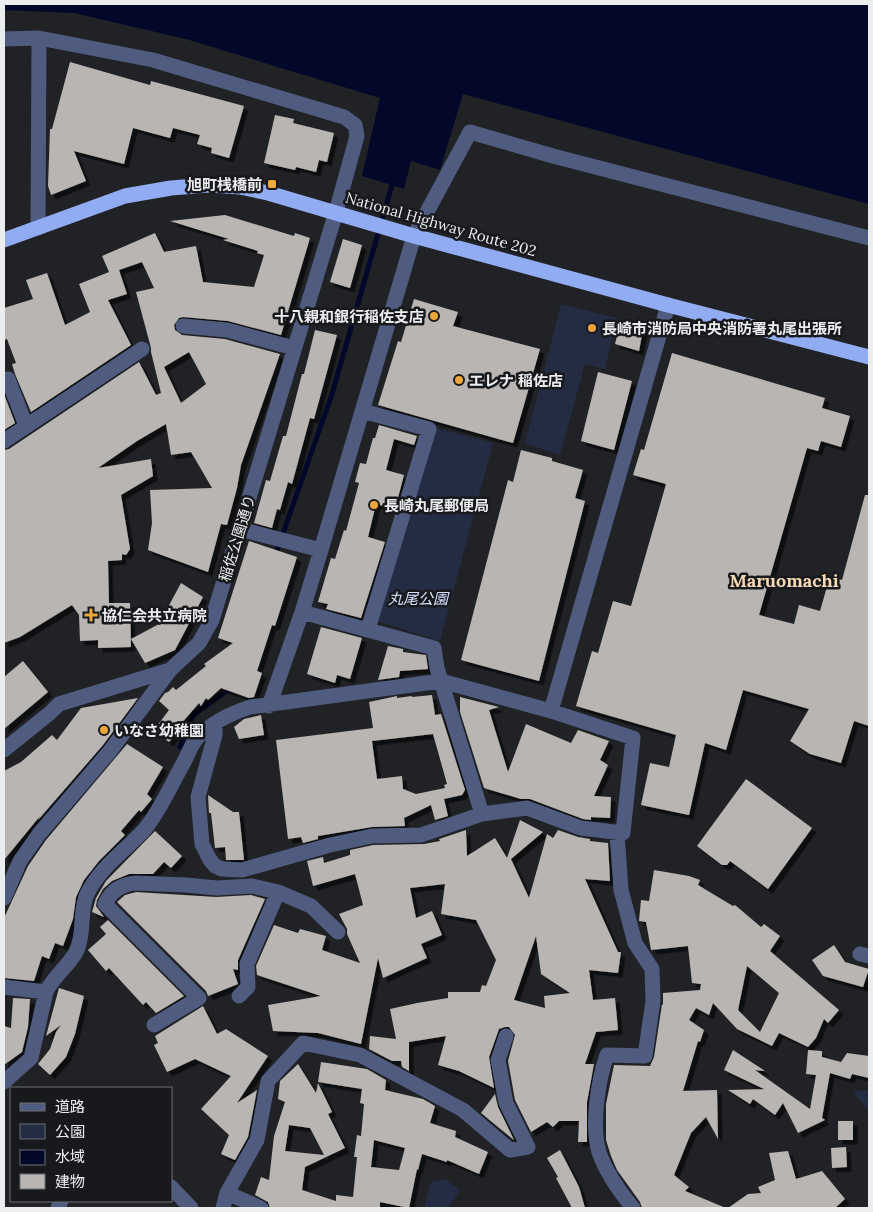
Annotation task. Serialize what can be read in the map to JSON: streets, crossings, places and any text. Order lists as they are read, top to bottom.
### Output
{
  "streets": {
    "highway": ["National Highway Route 202"],
    "street": ["稲佐公園通り"]
  },
  "crossings": [
    ["National Highway Route 202", "稲佐公園通り"]
  ],
  "districts": ["Maruomachi"],
  "parks": ["丸尾公園"],
  "places": {
    "transit": ["旭町桟橋前"],
    "other": [
      "十八親和銀行稲佐支店",
      "長崎市消防局中央消防署丸尾出張所",
      "エレナ 稲佐店",
      "長崎丸尾郵便局",
      "いなさ幼稚園"
    ],
    "health": ["協仁会共立病院"]
  },
  "legend": [
    "道路",
    "公園",
    "水域",
    "建物"
  ]
}
